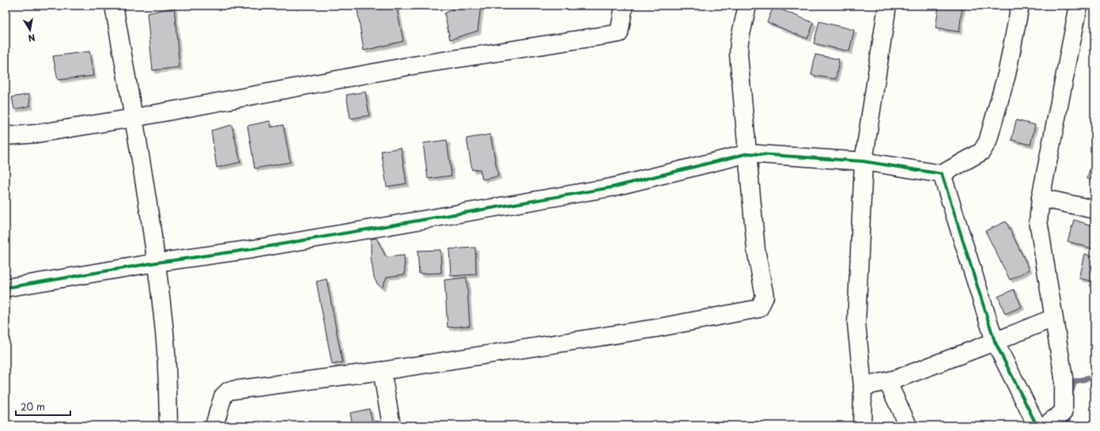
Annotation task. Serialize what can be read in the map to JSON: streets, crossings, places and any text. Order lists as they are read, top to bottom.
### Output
{
  "scale_bar": "20 m",
  "north": "bottom"
}
